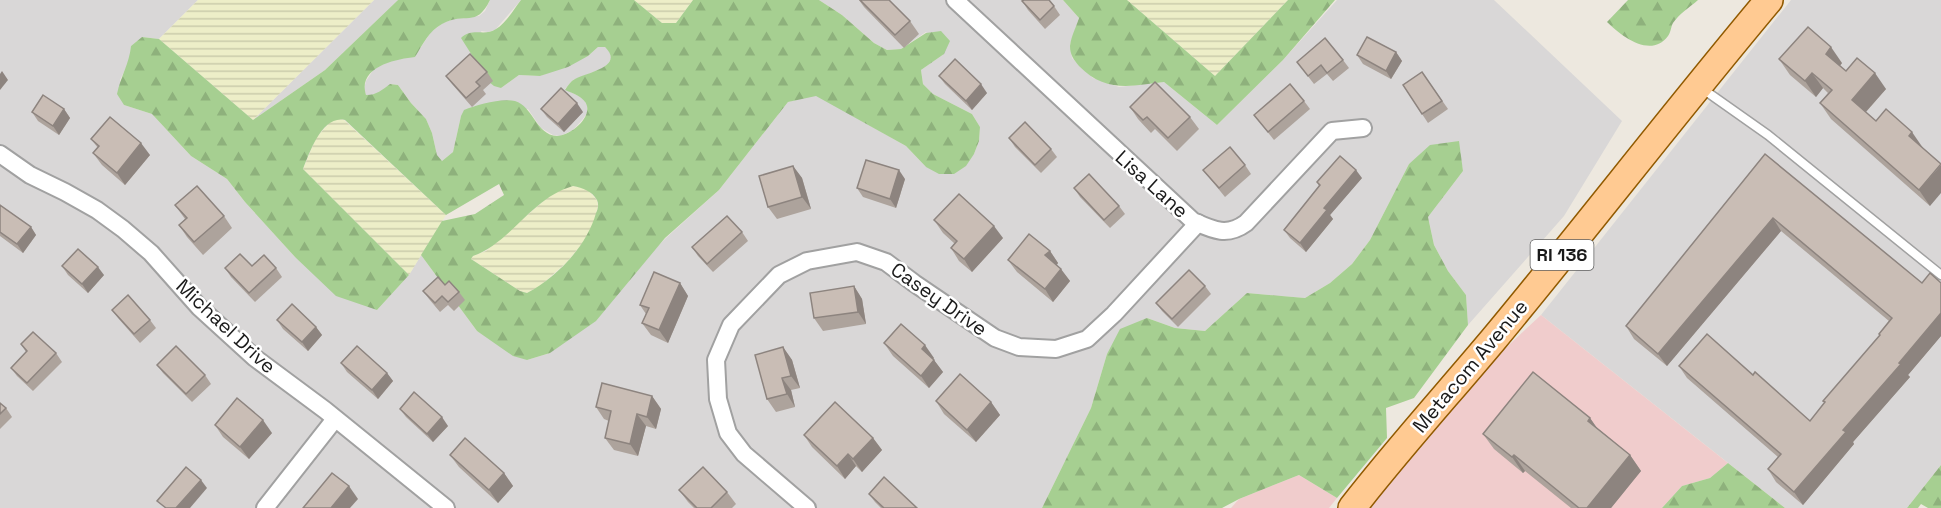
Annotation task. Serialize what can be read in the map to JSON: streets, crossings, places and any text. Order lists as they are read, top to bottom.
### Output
{
  "streets": {
    "main road": ["RI 136", "Metacom Avenue"],
    "street": ["Lisa Lane", "Casey Drive", "Michael Drive"]
  },
  "crossings": [
    ["Lisa Lane", "Casey Drive"]
  ]
}
